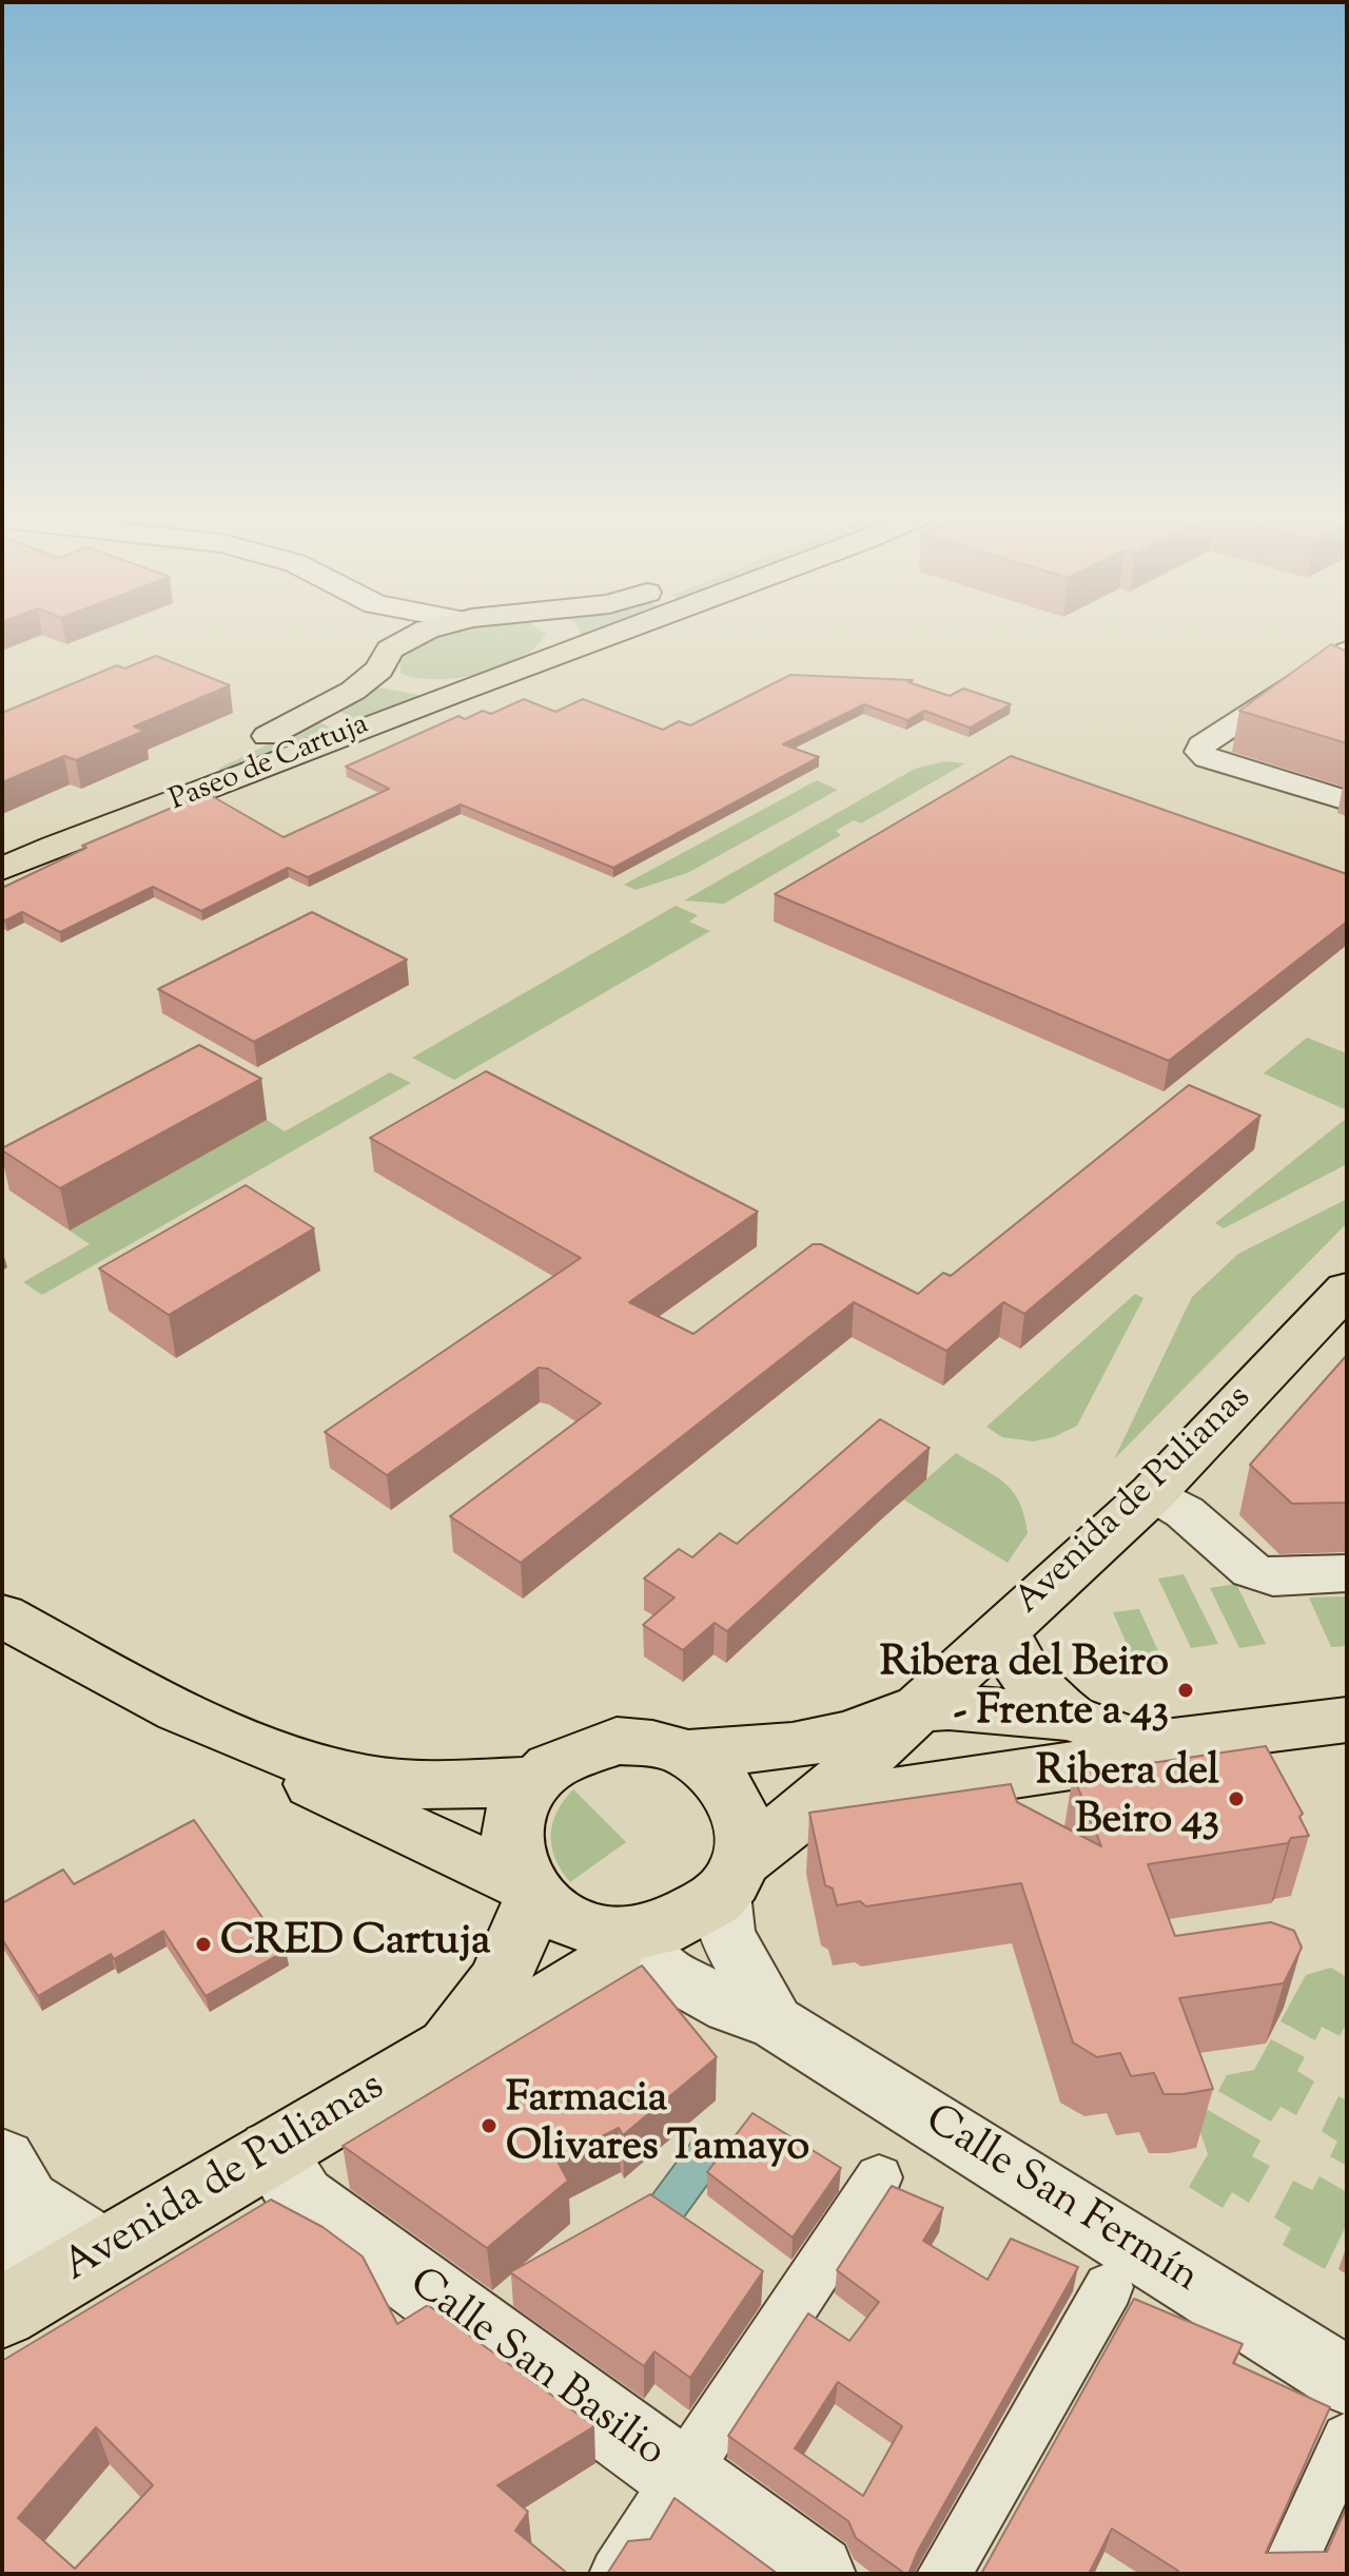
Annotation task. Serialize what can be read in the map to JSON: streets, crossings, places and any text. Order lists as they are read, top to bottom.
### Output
{
  "streets": {
    "main road": ["Paseo de Cartuja", "Avenida de Pulianas"],
    "street": ["Calle San Fermín", "Calle San Basilio"]
  },
  "crossings": [
    ["Avenida de Pulianas", "Calle San Fermín"],
    ["Avenida de Pulianas", "Calle San Basilio"]
  ],
  "places": [
    "Ribera del Beiro - Frente a 43",
    "Ribera del Beiro 43",
    "CRED Cartuja",
    "Farmacia Olivares Tamayo"
  ]
}
